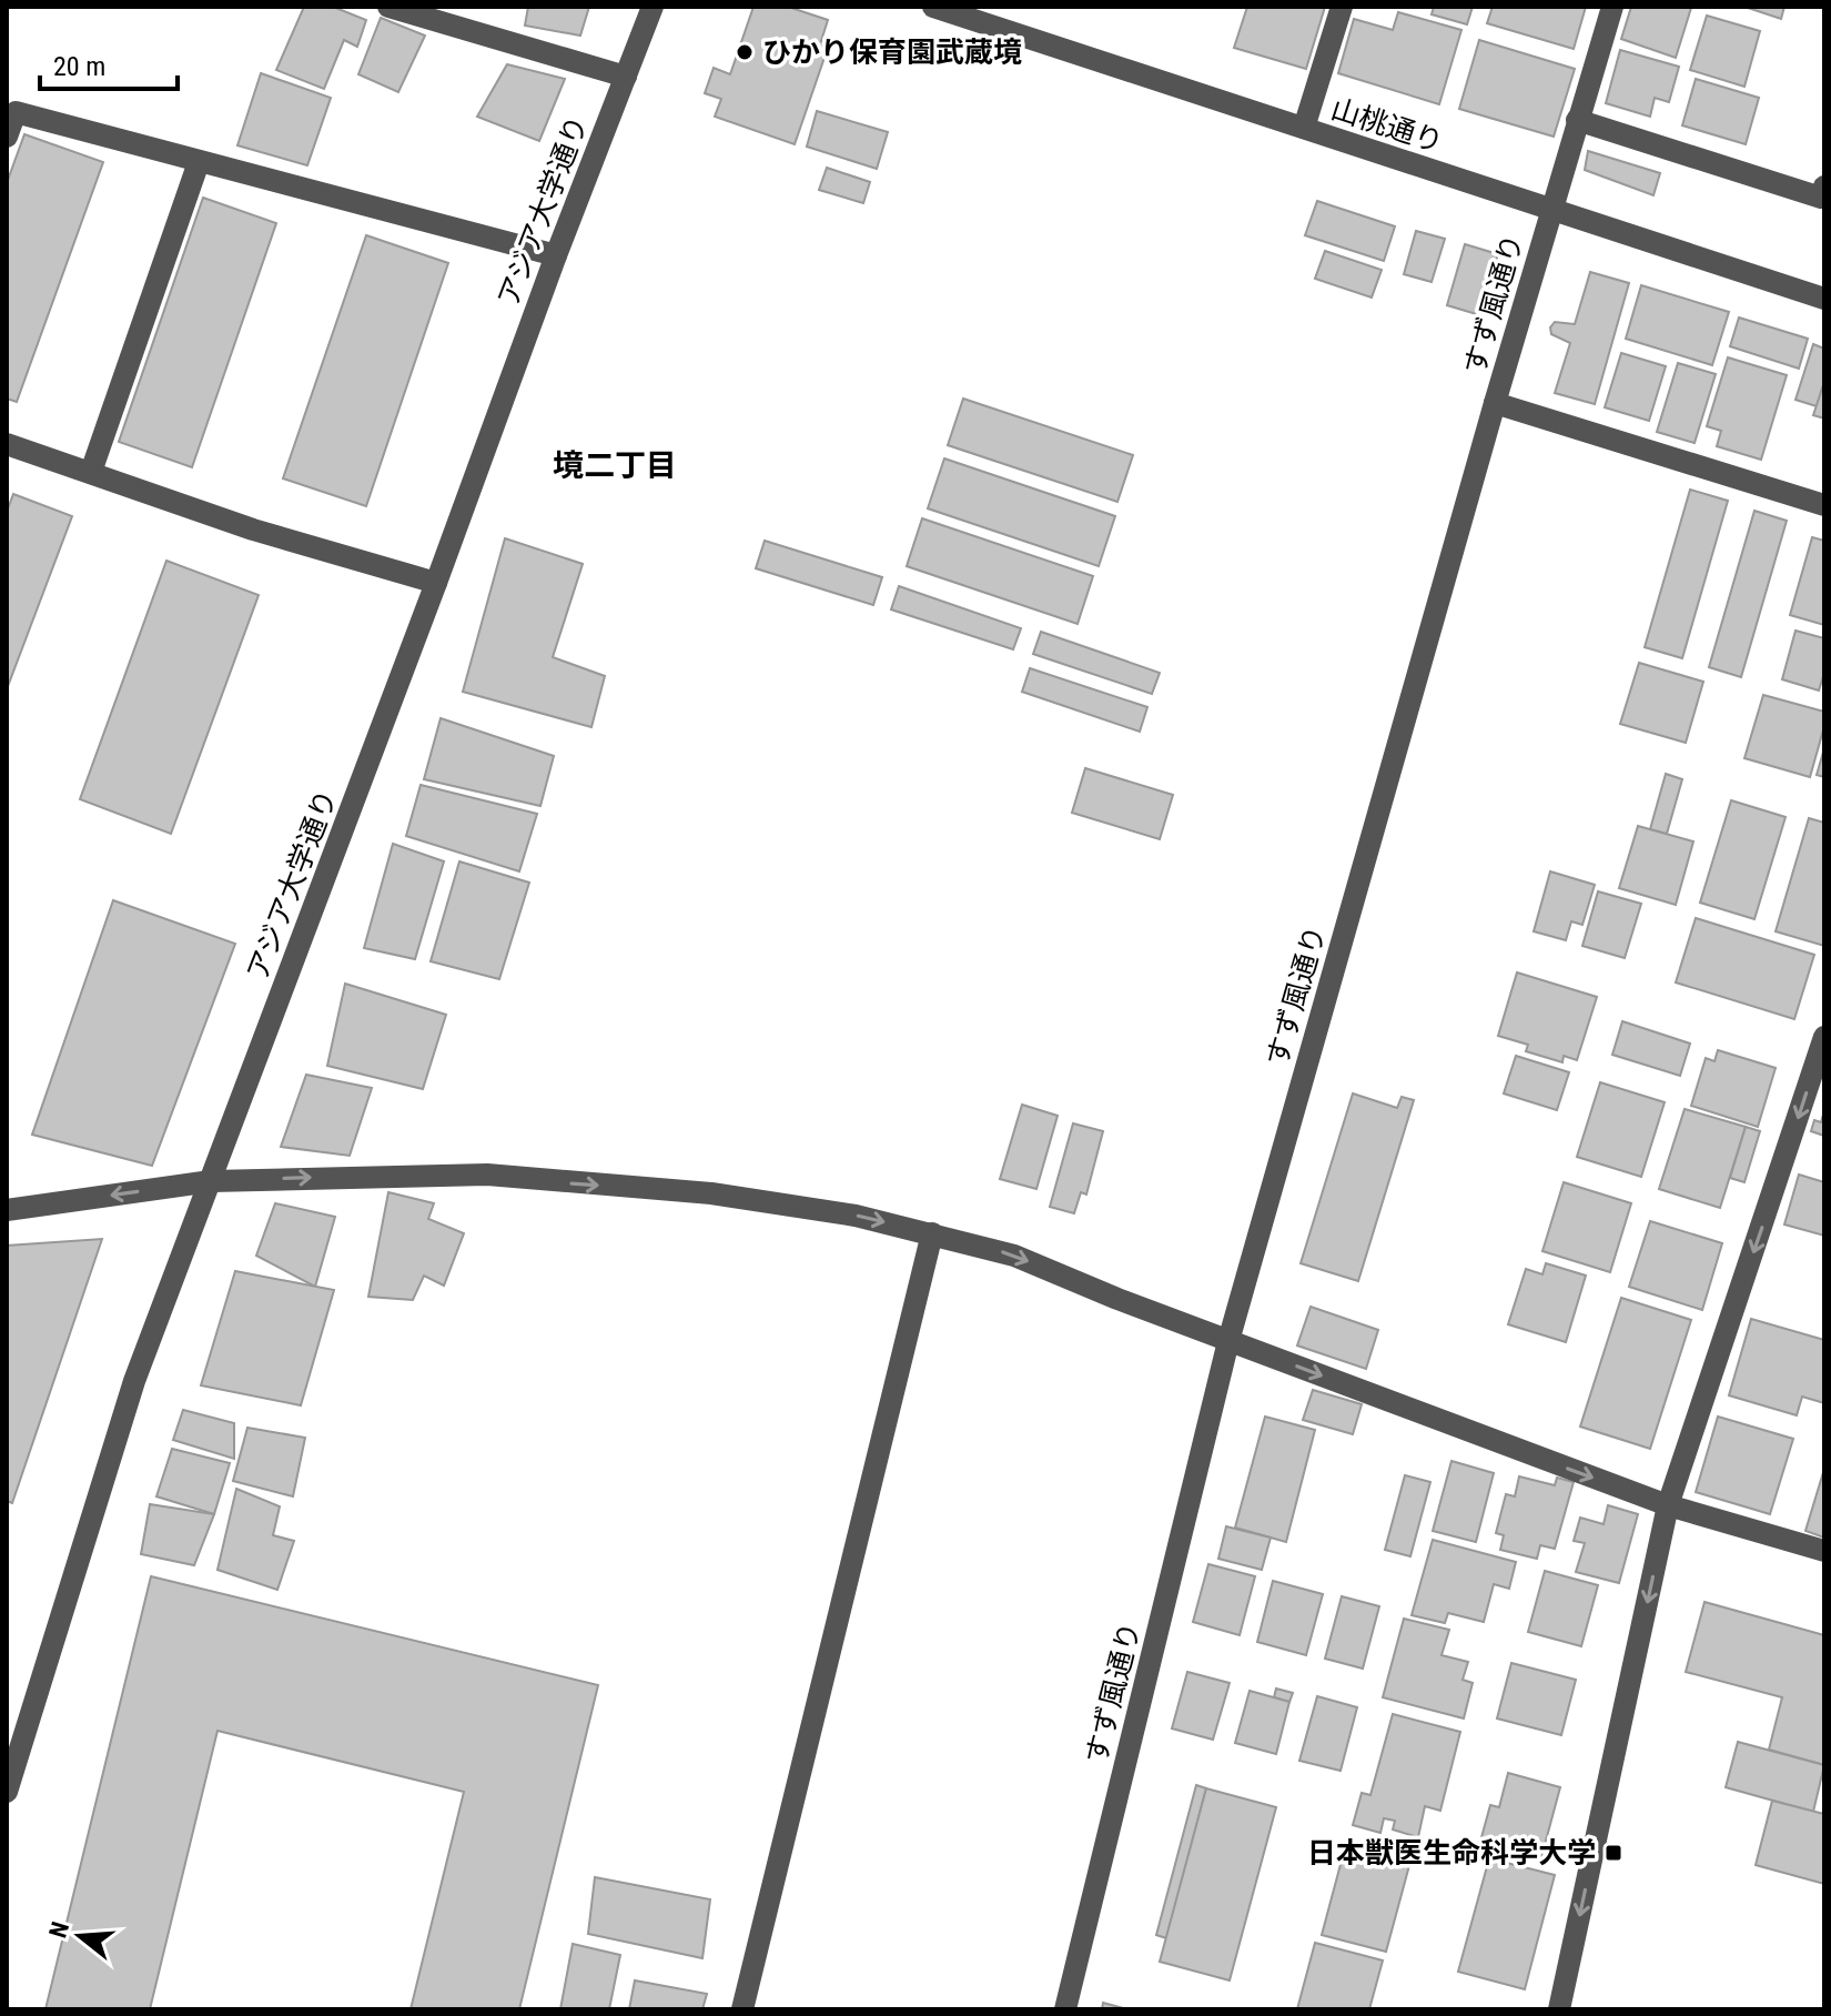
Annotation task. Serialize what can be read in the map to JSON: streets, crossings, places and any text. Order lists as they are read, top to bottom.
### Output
{
  "streets": {
    "street": ["山桃通り", "アジア大学通り", "すず風通り"]
  },
  "crossings": [
    ["山桃通り", "すず風通り"]
  ],
  "districts": ["境二丁目"],
  "places": {
    "other": ["ひかり保育園武蔵境"],
    "transit": ["日本獣医生命科学大学"]
  },
  "scale_bar": "20 m",
  "north": "left"
}
